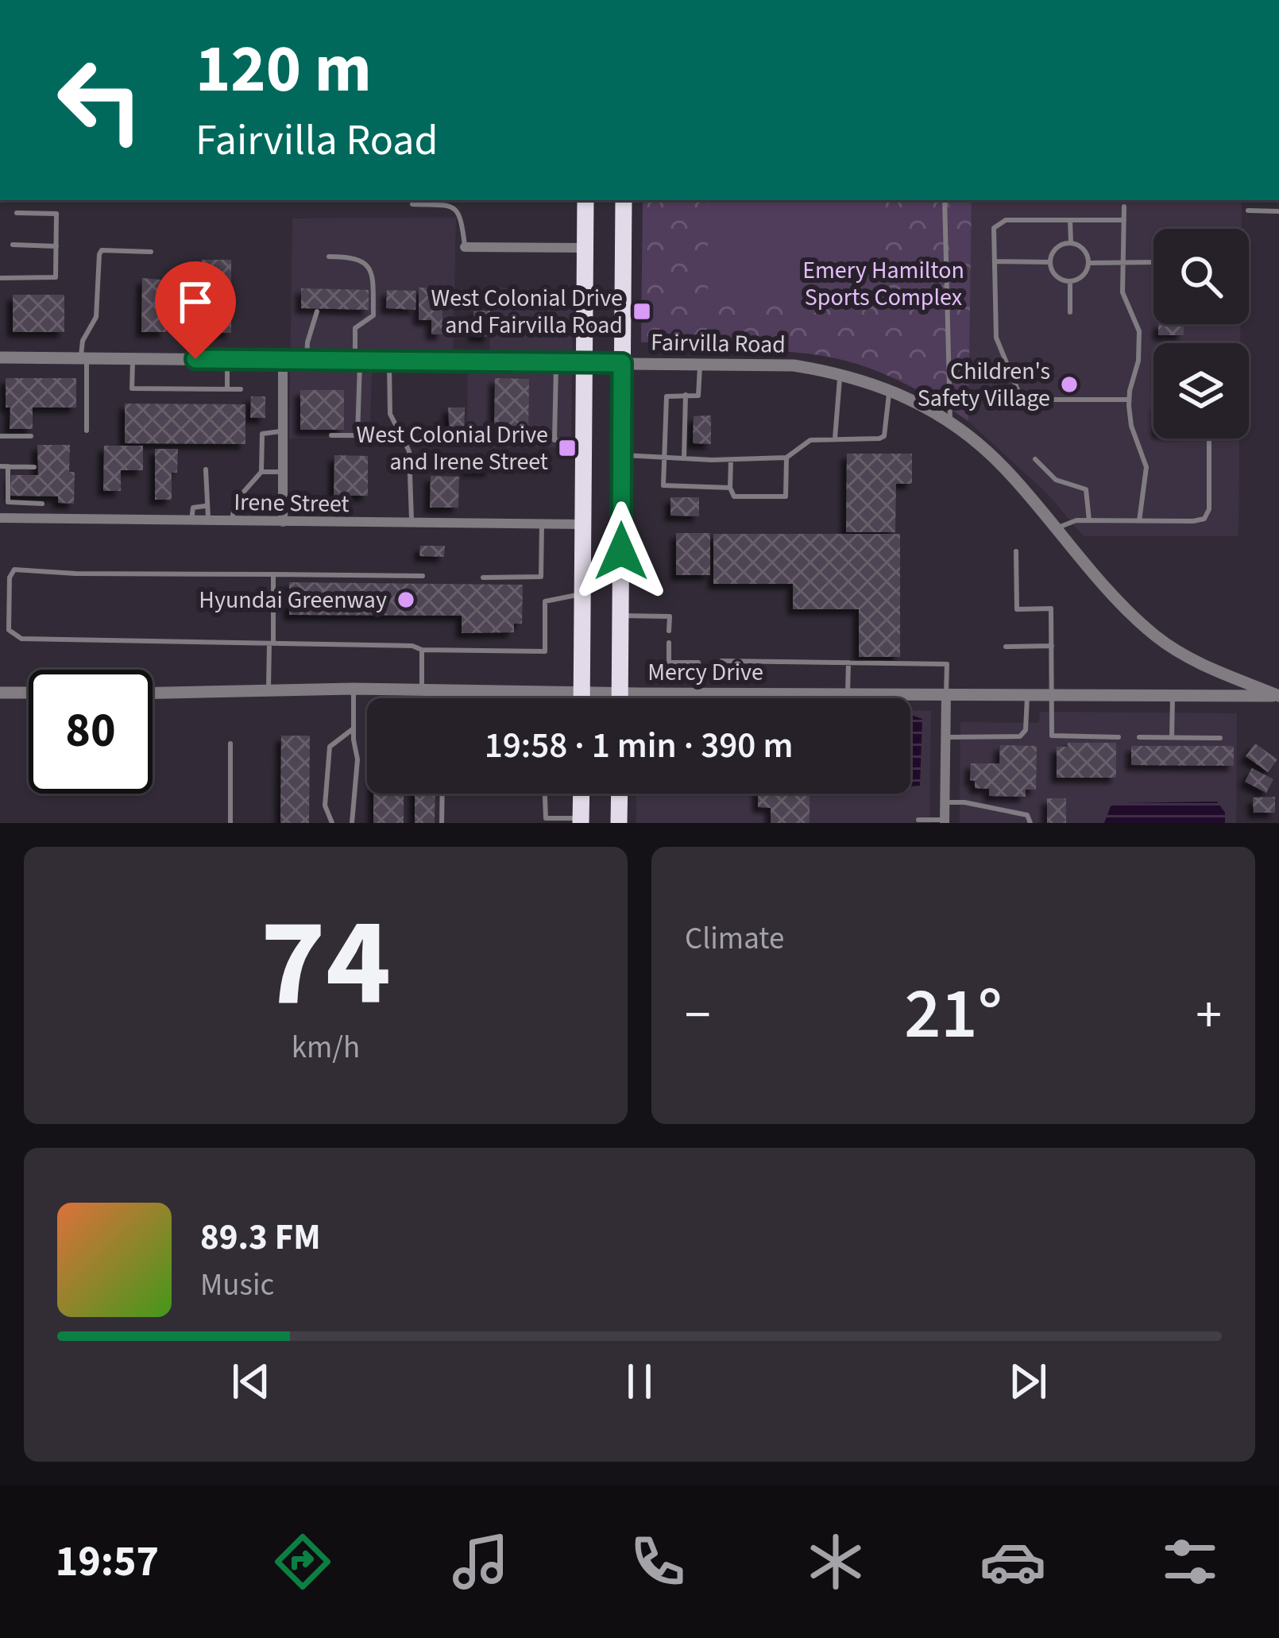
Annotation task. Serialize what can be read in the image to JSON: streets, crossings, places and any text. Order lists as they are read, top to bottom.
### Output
{
  "streets": {
    "street": ["Fairvilla Road", "Irene Street", "Mercy Drive"]
  },
  "crossings": [
    ["Fairvilla Road", "Mercy Drive"]
  ],
  "parks": ["Emery Hamilton Sports Complex"],
  "places": {
    "transit": ["West Colonial Drive and Fairvilla Road", "West Colonial Drive and Irene Street"],
    "other": ["Children's Safety Village", "Hyundai Greenway"]
  },
  "page": {
    "turn": ["120 m", "Fairvilla Road"],
    "limit": "80",
    "trip": "19:58 · 1 min · 390 m",
    "tile": [
      ["74", "km/h"],
      "Climate"
    ],
    "heat": ["−", "21°", "+"],
    "song": ["89.3 FM", "Music"],
    "tabs": "19:57"
  }
}
